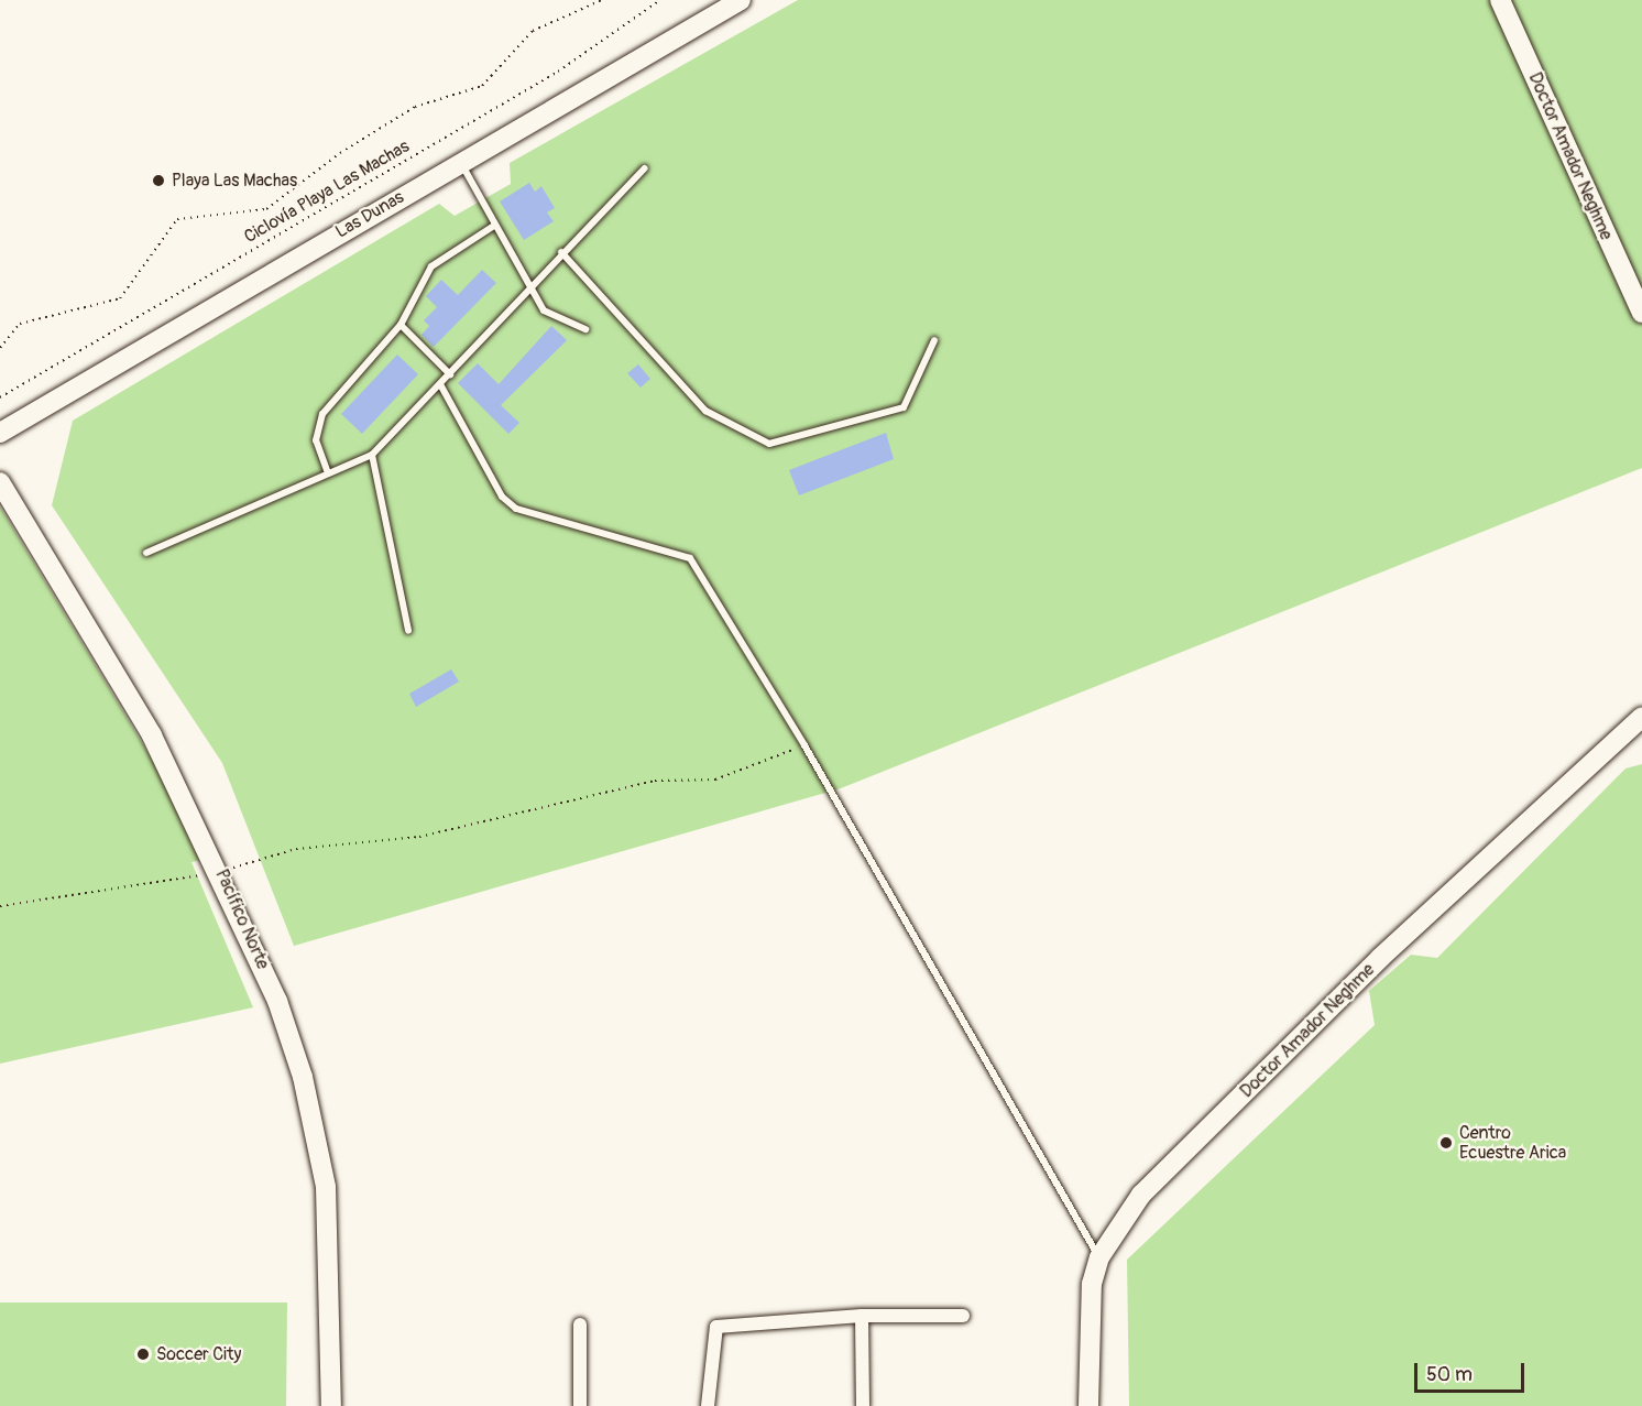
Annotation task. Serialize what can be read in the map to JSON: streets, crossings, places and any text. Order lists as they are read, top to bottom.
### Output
{
  "streets": {
    "main road": ["Doctor Amador Neghme", "Las Dunas", "Pacífico Norte"],
    "path": ["Ciclovía Playa Las Machas"]
  },
  "places": ["Playa Las Machas", "Centro Ecuestre Arica", "Soccer City"],
  "scale_bar": "50 m"
}
